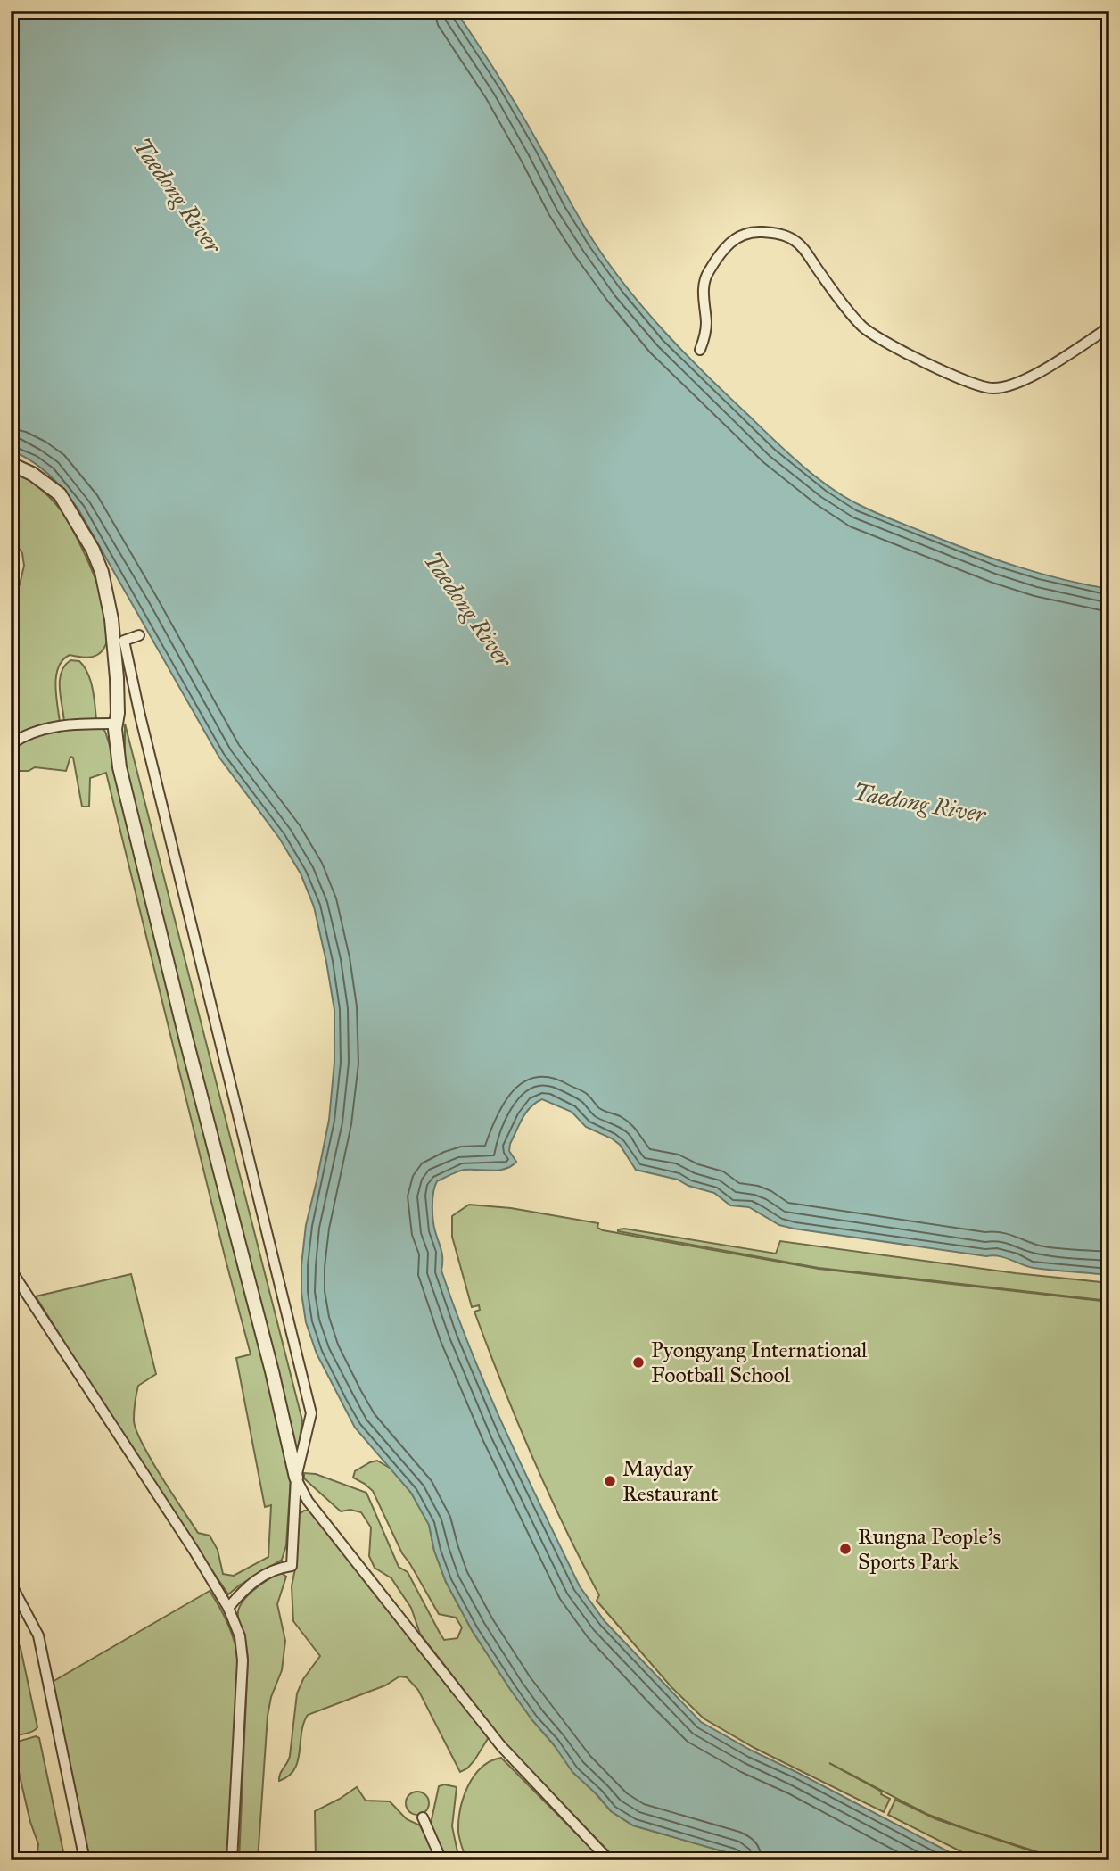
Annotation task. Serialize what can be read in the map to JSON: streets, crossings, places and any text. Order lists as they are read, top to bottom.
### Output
{
  "water": ["Taedong River"],
  "places": ["Pyongyang International Football School", "Mayday Restaurant", "Rungna People's Sports Park"]
}
